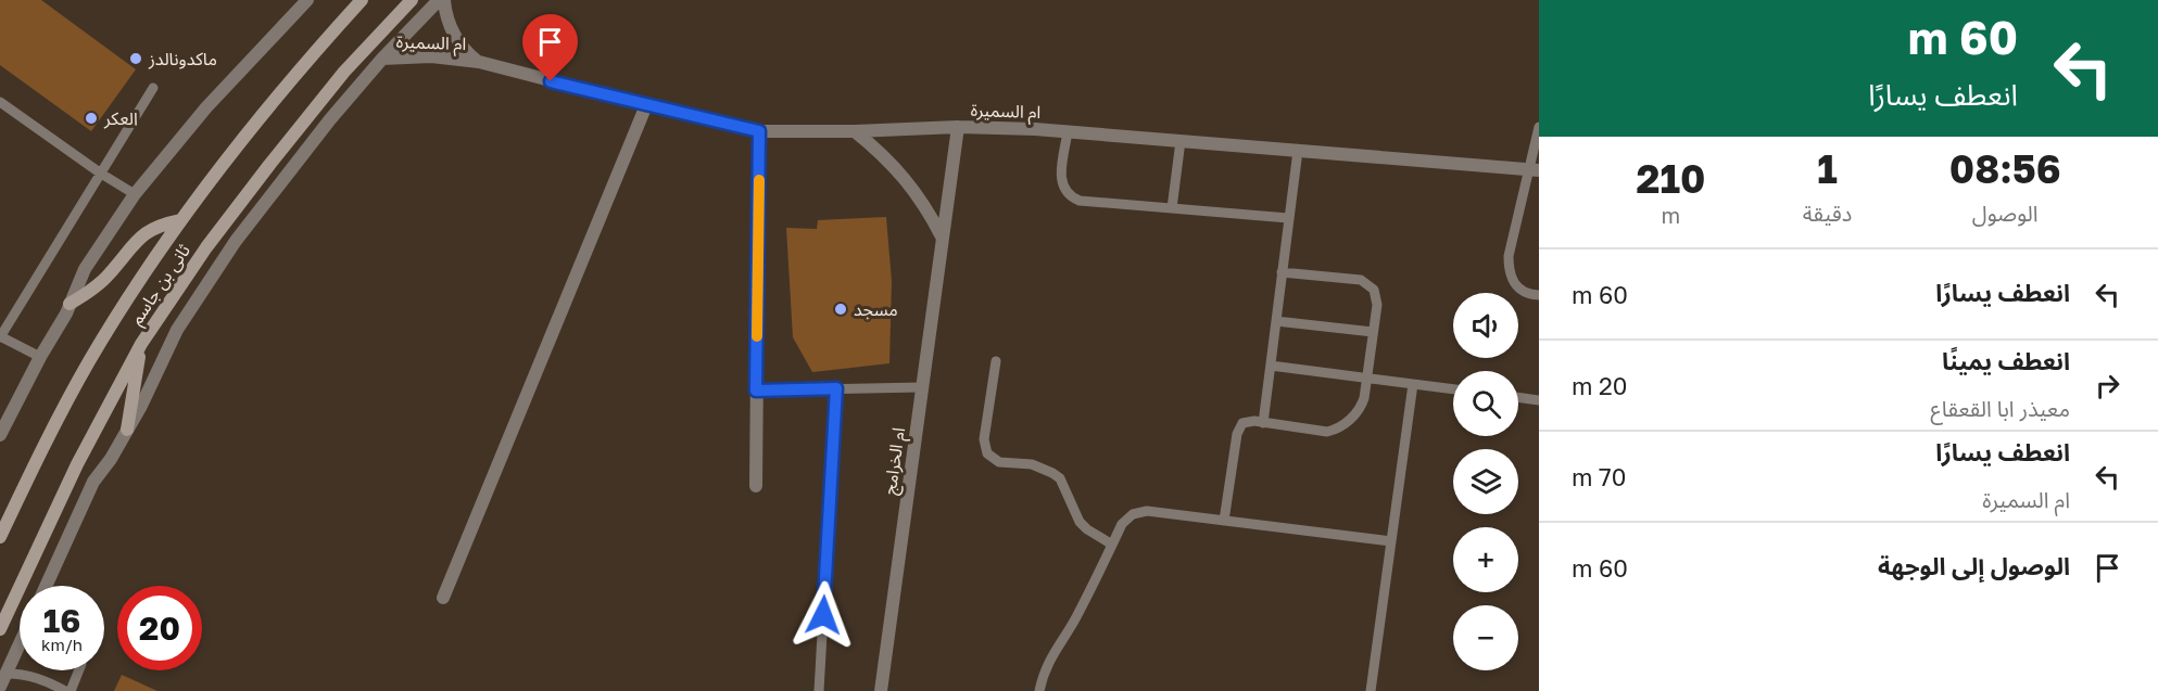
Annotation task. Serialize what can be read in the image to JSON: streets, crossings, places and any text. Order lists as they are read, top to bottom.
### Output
{
  "streets": {
    "main road": ["ثانى بن جاسم"],
    "street": ["ام السميرة", "ام الخرامج"]
  },
  "crossings": [
    ["ام السميرة", "ام الخرامج"]
  ],
  "places": ["ماكدونالدز", "العكر", "مسجد"],
  "page": {
    "turn": ["60 m", "انعطف يسارًا"],
    "eta": [
      "08:56",
      "الوصول",
      "1",
      "دقيقة",
      "210",
      "m"
    ],
    "list": [
      {
        "name": "انعطف يسارًا",
        "value": "60 m"
      },
      {
        "name": "انعطف يمينًا",
        "note": "معيذر ابا القعقاع",
        "value": "20 m"
      },
      {
        "name": "انعطف يسارًا",
        "note": "ام السميرة",
        "value": "70 m"
      },
      {
        "name": "الوصول إلى الوجهة",
        "value": "60 m"
      }
    ],
    "map_buttons": ["+", "−"],
    "speed": "16 km/h",
    "limit": "20"
  }
}
